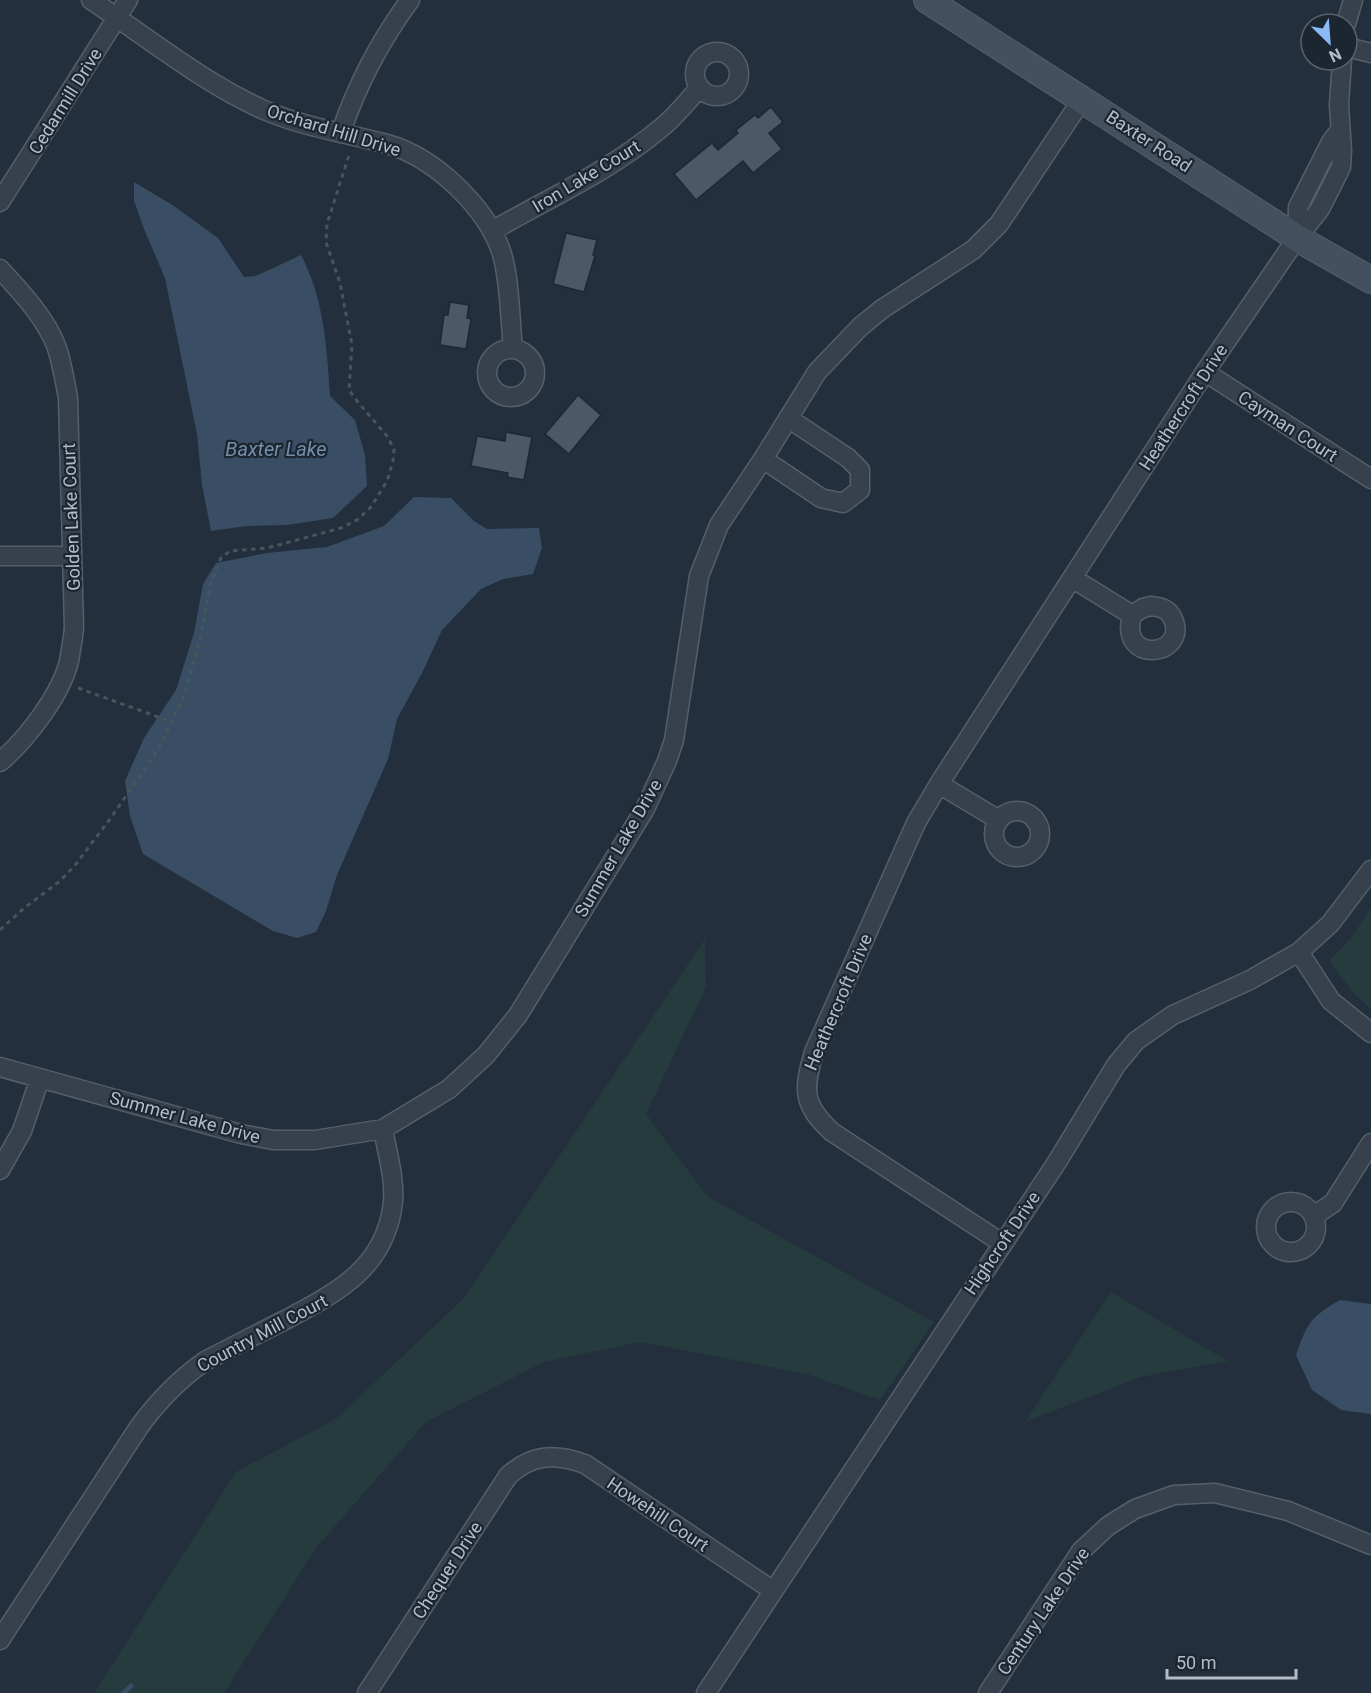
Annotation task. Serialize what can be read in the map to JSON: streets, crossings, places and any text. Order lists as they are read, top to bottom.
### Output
{
  "streets": {
    "main road": ["Baxter Road"],
    "street": [
      "Cedarmill Drive",
      "Orchard Hill Drive",
      "Iron Lake Court",
      "Heathercroft Drive",
      "Cayman Court",
      "Golden Lake Court",
      "Summer Lake Drive",
      "Highcroft Drive",
      "Country Mill Court",
      "Howehill Court",
      "Chequer Drive",
      "Century Lake Drive"
    ]
  },
  "crossings": [
    ["Cedarmill Drive", "Orchard Hill Drive"],
    ["Orchard Hill Drive", "Iron Lake Court"],
    ["Baxter Road", "Heathercroft Drive"],
    ["Baxter Road", "Summer Lake Drive"],
    ["Heathercroft Drive", "Cayman Court"],
    ["Heathercroft Drive", "Highcroft Drive"],
    ["Summer Lake Drive", "Country Mill Court"],
    ["Highcroft Drive", "Howehill Court"],
    ["Howehill Court", "Chequer Drive"]
  ],
  "water": ["Baxter Lake"],
  "scale_bar": "50 m",
  "north": "bottom right"
}
